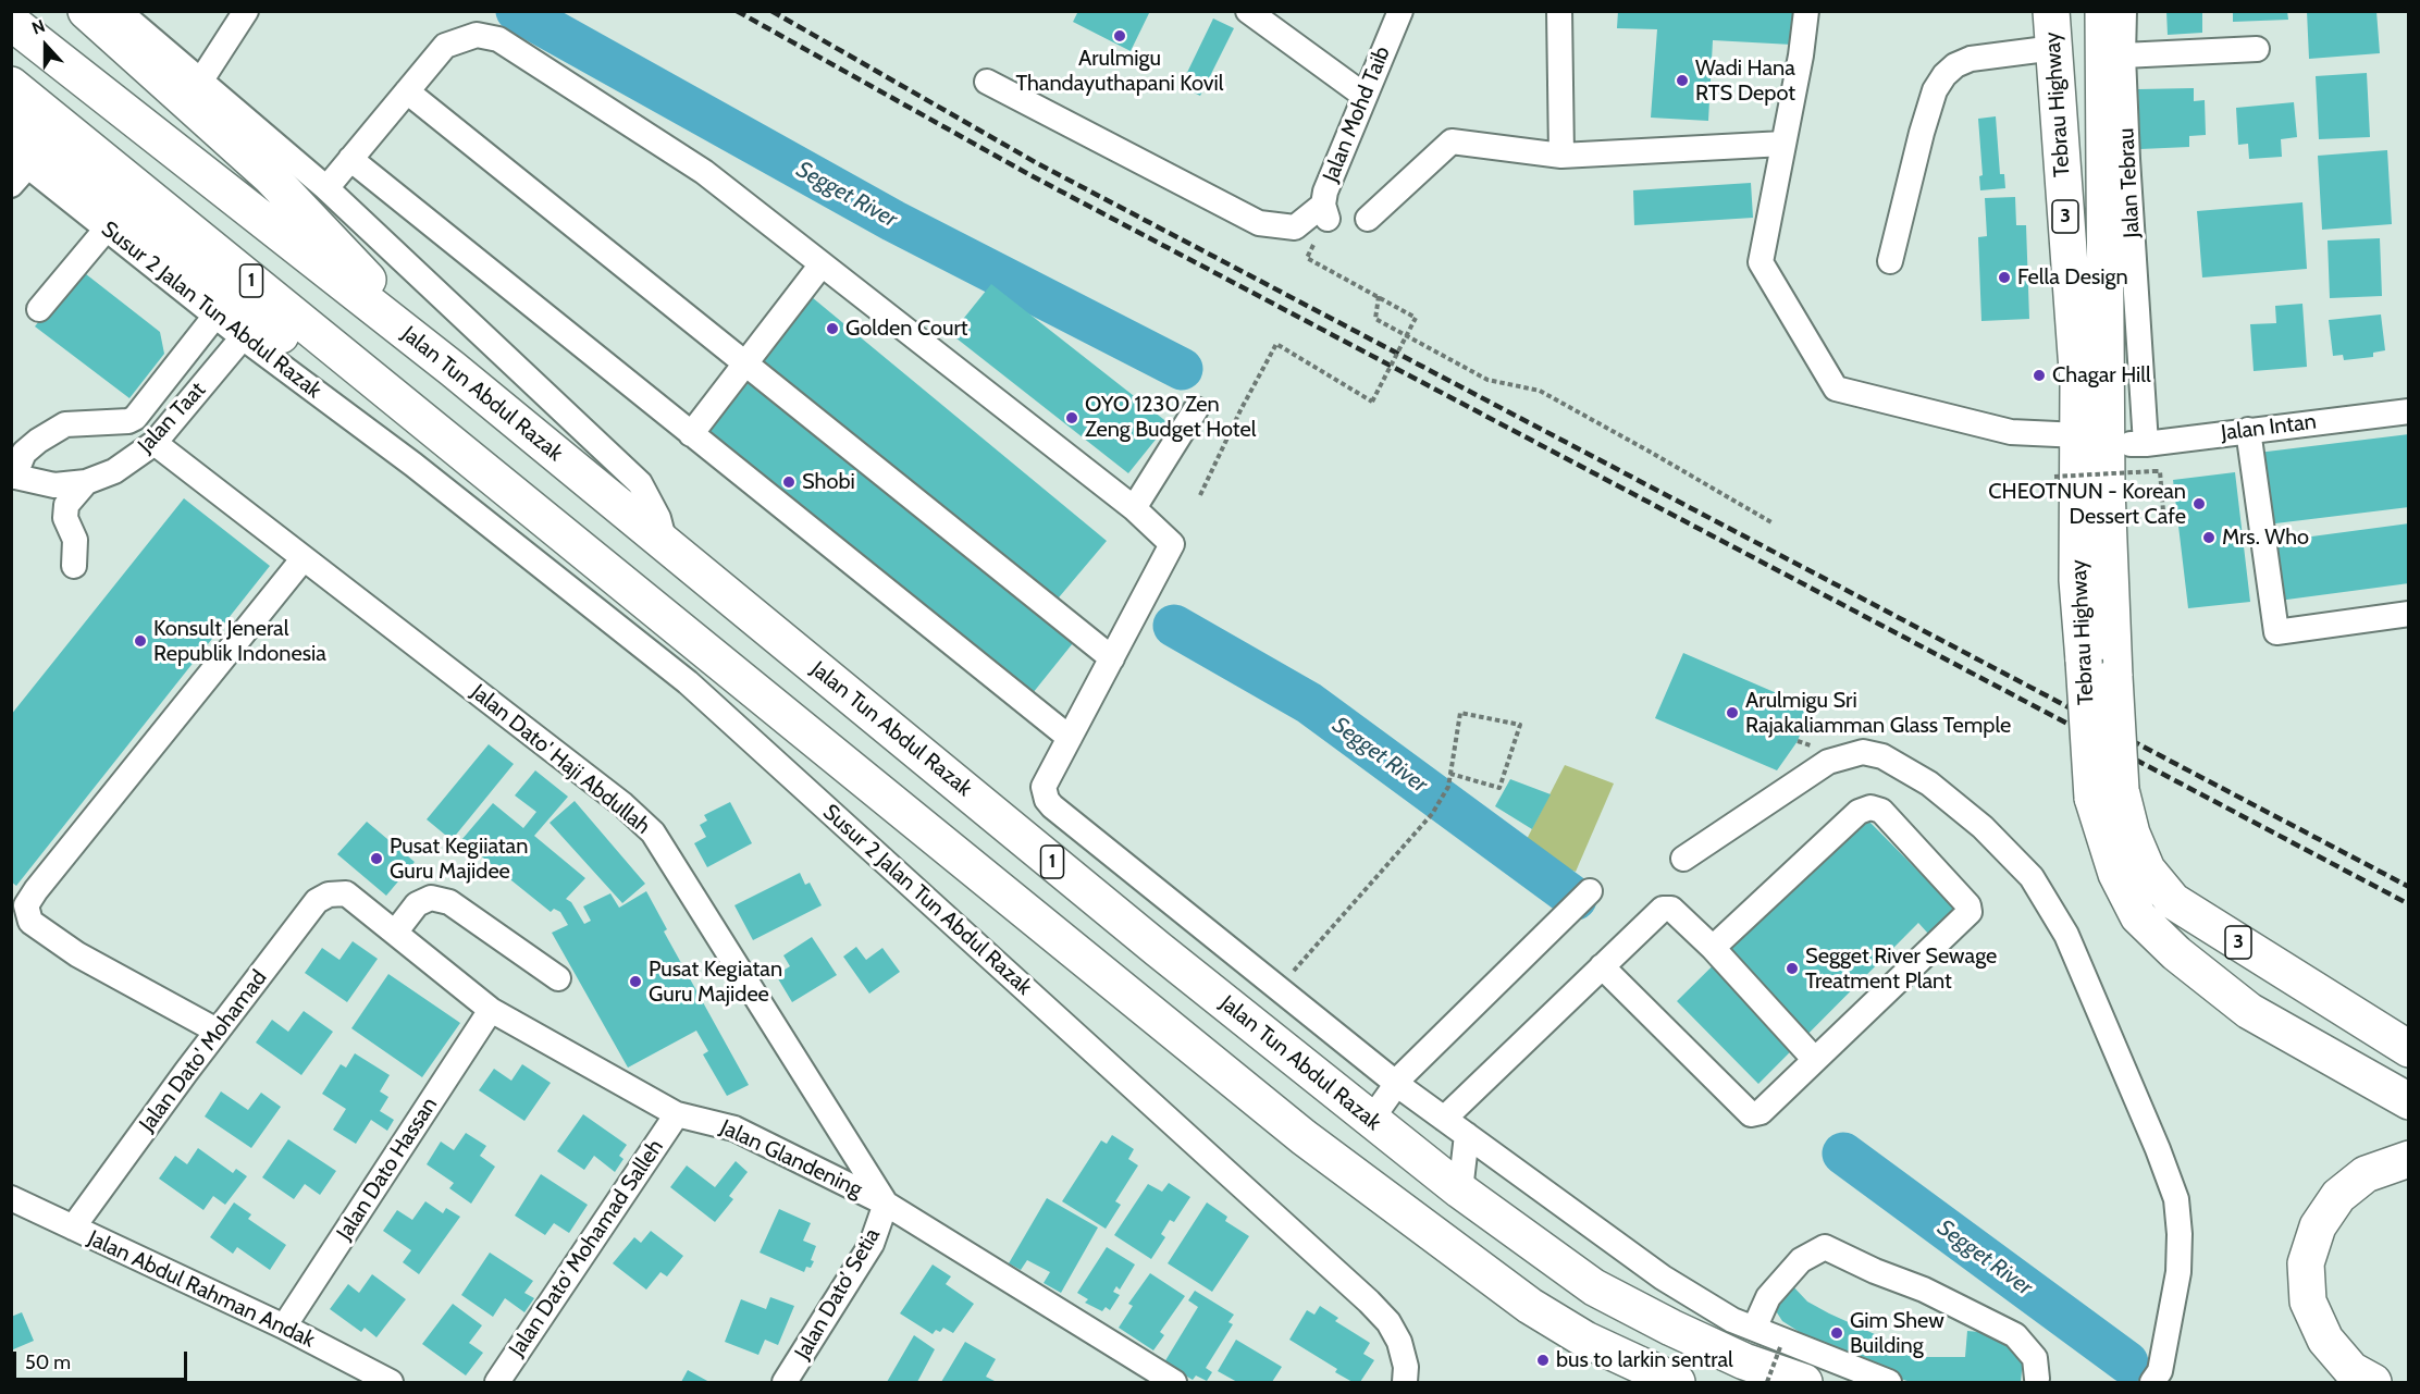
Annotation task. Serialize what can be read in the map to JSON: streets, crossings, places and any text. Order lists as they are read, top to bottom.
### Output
{
  "streets": {
    "highway": [
      "Tebrau Highway",
      "3",
      "1",
      "Jalan Tun Abdul Razak"
    ],
    "street": [
      "Jalan Mohd Taib",
      "Jalan Tebrau",
      "Susur 2 Jalan Tun Abdul Razak",
      "Jalan Taat",
      "Jalan Intan",
      "Jalan Dato' Haji Abdullah",
      "Jalan Dato' Mohamad",
      "Jalan Glandening",
      "Jalan Dato Hassan",
      "Jalan Dato' Mohamad Salleh",
      "Jalan Abdul Rahman Andak",
      "Jalan Dato’ Setia"
    ]
  },
  "crossings": [
    ["Jalan Tebrau", "Jalan Intan"],
    ["Susur 2 Jalan Tun Abdul Razak", "Jalan Taat"],
    ["Jalan Taat", "Jalan Dato' Haji Abdullah"],
    ["Jalan Dato' Haji Abdullah", "Jalan Glandening"],
    ["Jalan Dato' Haji Abdullah", "Jalan Dato’ Setia"],
    ["Jalan Dato' Mohamad", "Jalan Glandening"],
    ["Jalan Dato' Mohamad", "Jalan Abdul Rahman Andak"],
    ["Jalan Glandening", "Jalan Dato Hassan"],
    ["Jalan Glandening", "Jalan Dato' Mohamad Salleh"],
    ["Jalan Glandening", "Jalan Dato’ Setia"],
    ["Jalan Dato Hassan", "Jalan Abdul Rahman Andak"]
  ],
  "water": ["Segget River"],
  "places": [
    "Arulmigu Thandayuthapani Kovil",
    "Wadi Hana RTS Depot",
    "Fella Design",
    "Golden Court",
    "Chagar Hill",
    "OYO 1230 Zen Zeng Budget Hotel",
    "Shobi",
    "CHEOTNUN - Korean Dessert Cafe",
    "Mrs. Who",
    "Konsult Jeneral Republik Indonesia",
    "Arulmigu Sri Rajakaliamman Glass Temple",
    "Pusat Kegiiatan Guru Majidee",
    "Segget River Sewage Treatment Plant",
    "Pusat Kegiatan Guru Majidee",
    "Gim Shew Building",
    "bus to larkin sentral"
  ],
  "scale_bar": "50 m",
  "north": "top"
}
